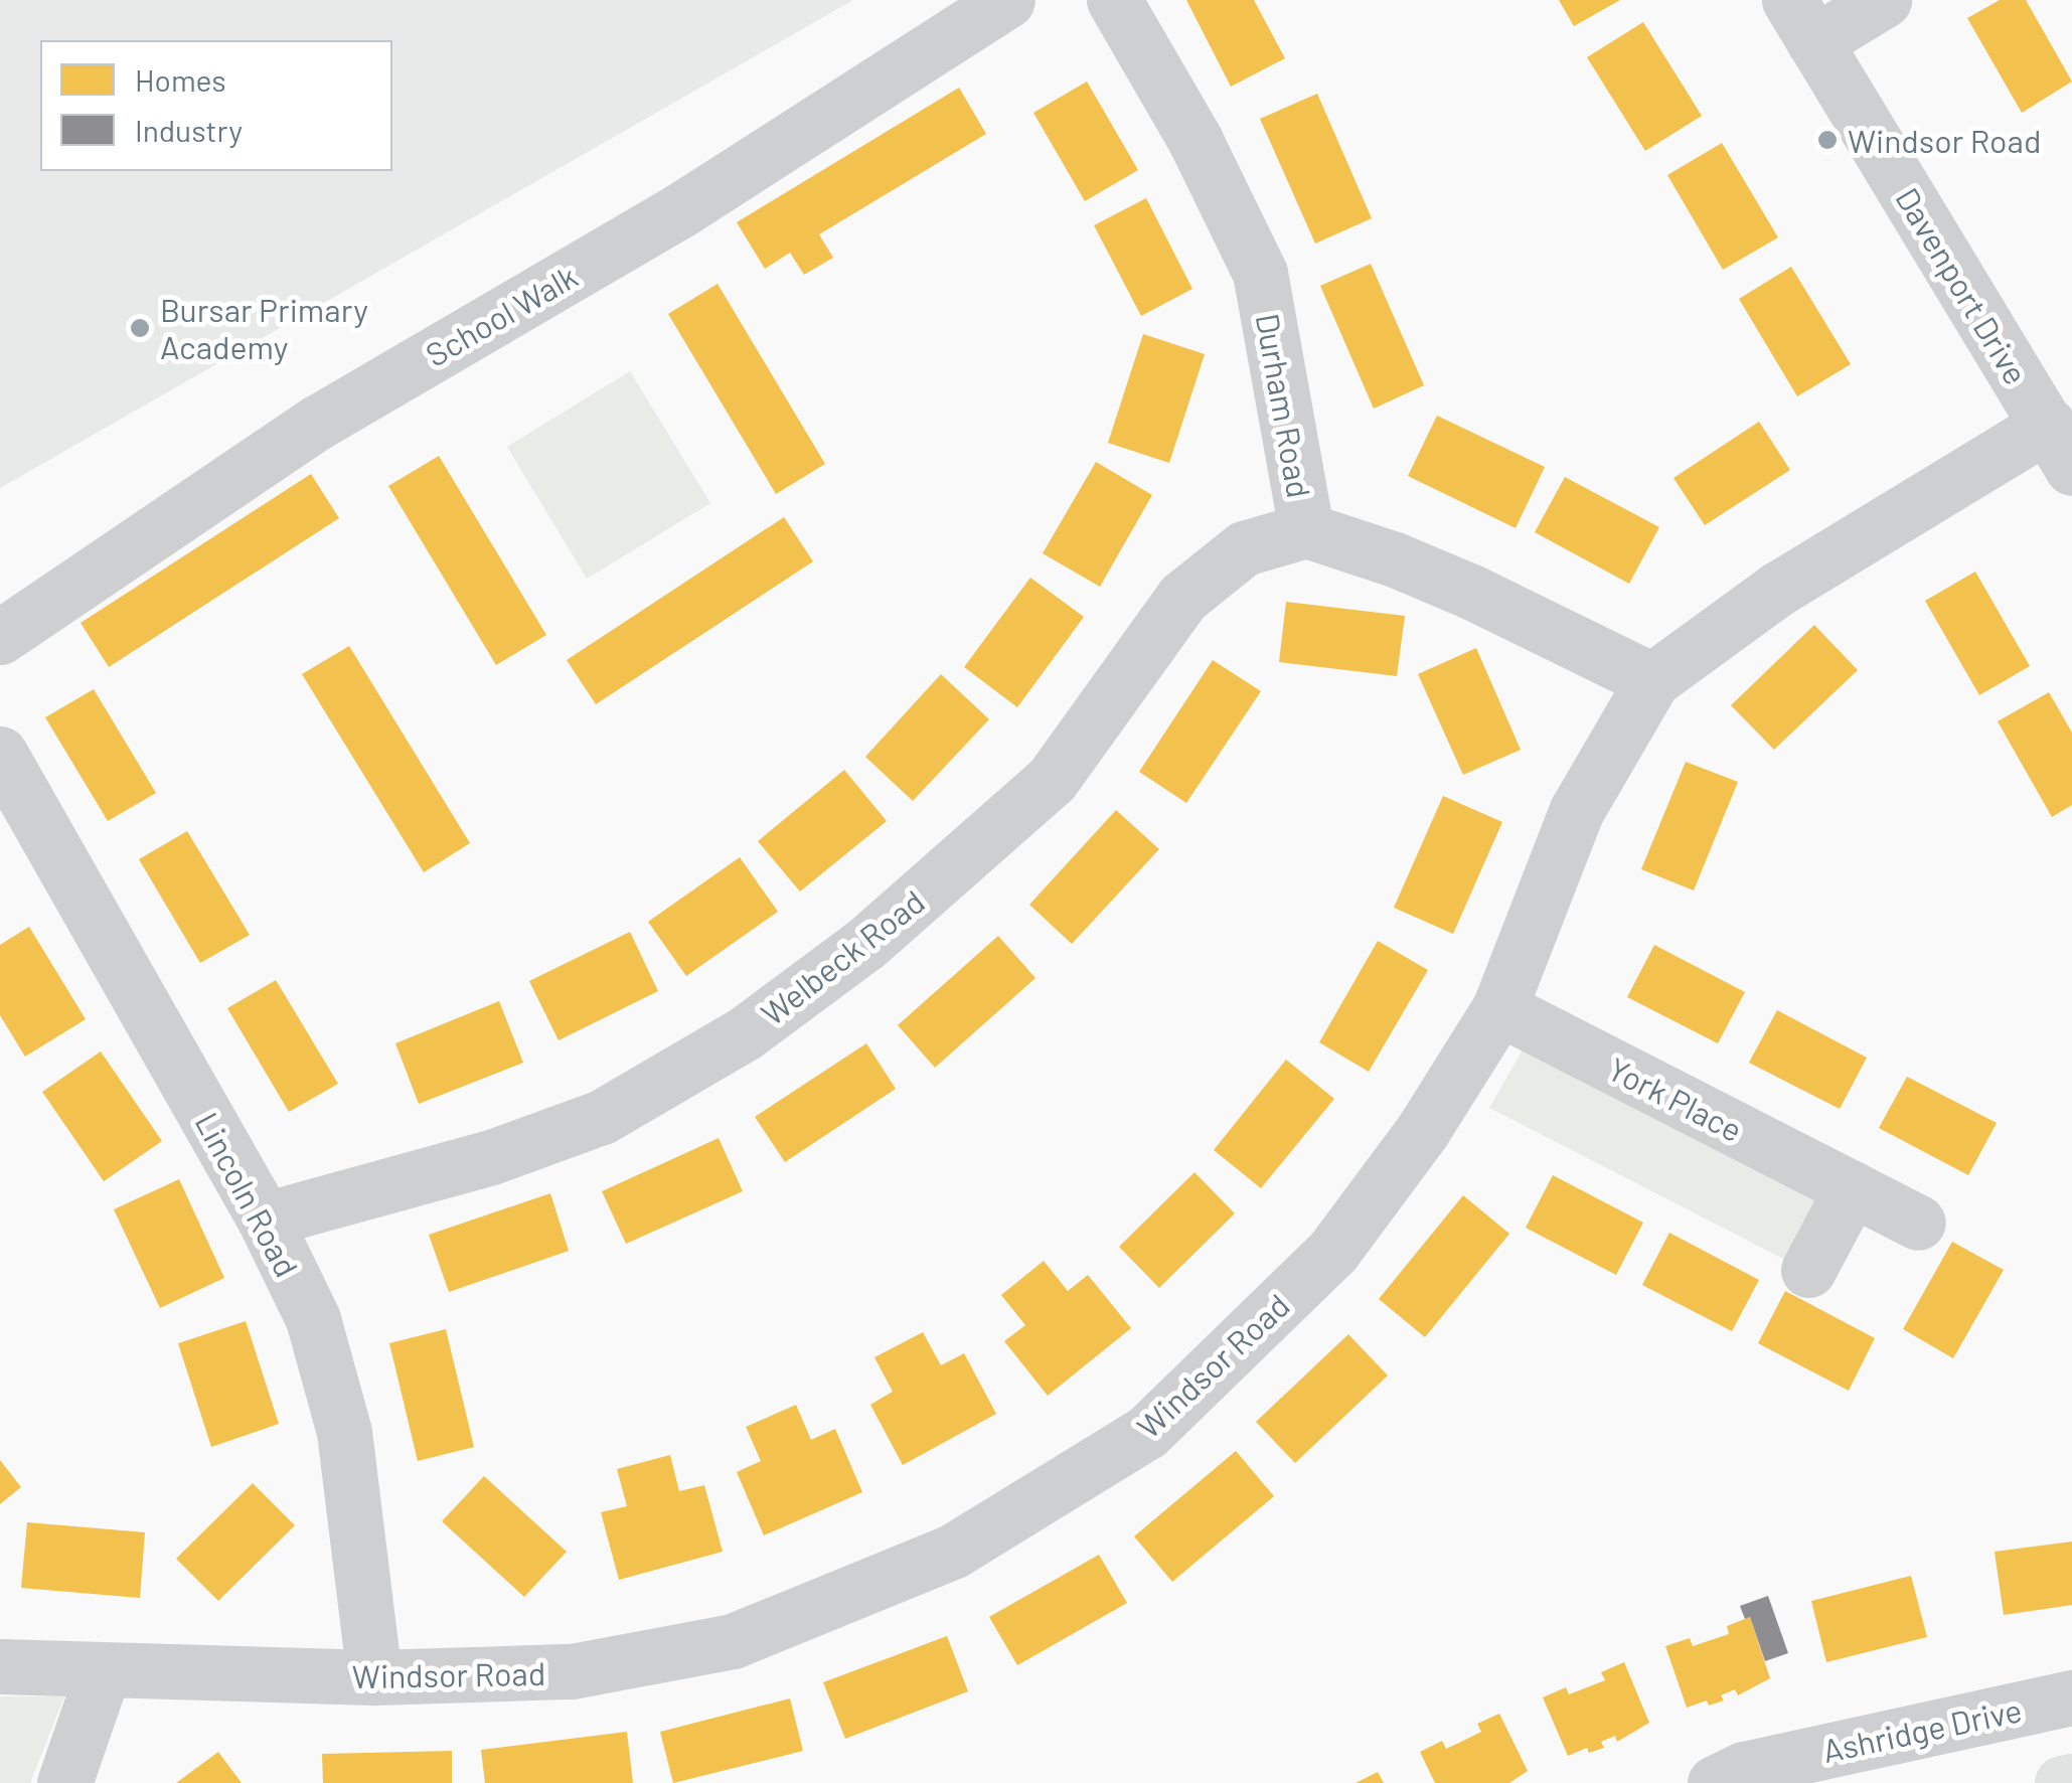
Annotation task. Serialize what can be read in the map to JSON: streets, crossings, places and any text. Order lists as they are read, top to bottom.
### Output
{
  "streets": {
    "street": [
      "Davenport Drive",
      "School Walk",
      "Durham Road",
      "Welbeck Road",
      "York Place",
      "Lincoln Road",
      "Windsor Road",
      "Ashridge Drive"
    ]
  },
  "crossings": [
    ["Davenport Drive", "Windsor Road"],
    ["Durham Road", "Welbeck Road"],
    ["Durham Road", "Windsor Road"],
    ["Welbeck Road", "Lincoln Road"],
    ["York Place", "Windsor Road"],
    ["Lincoln Road", "Windsor Road"]
  ],
  "places": ["Windsor Road", "Bursar Primary Academy"],
  "legend": ["Homes", "Industry"]
}
